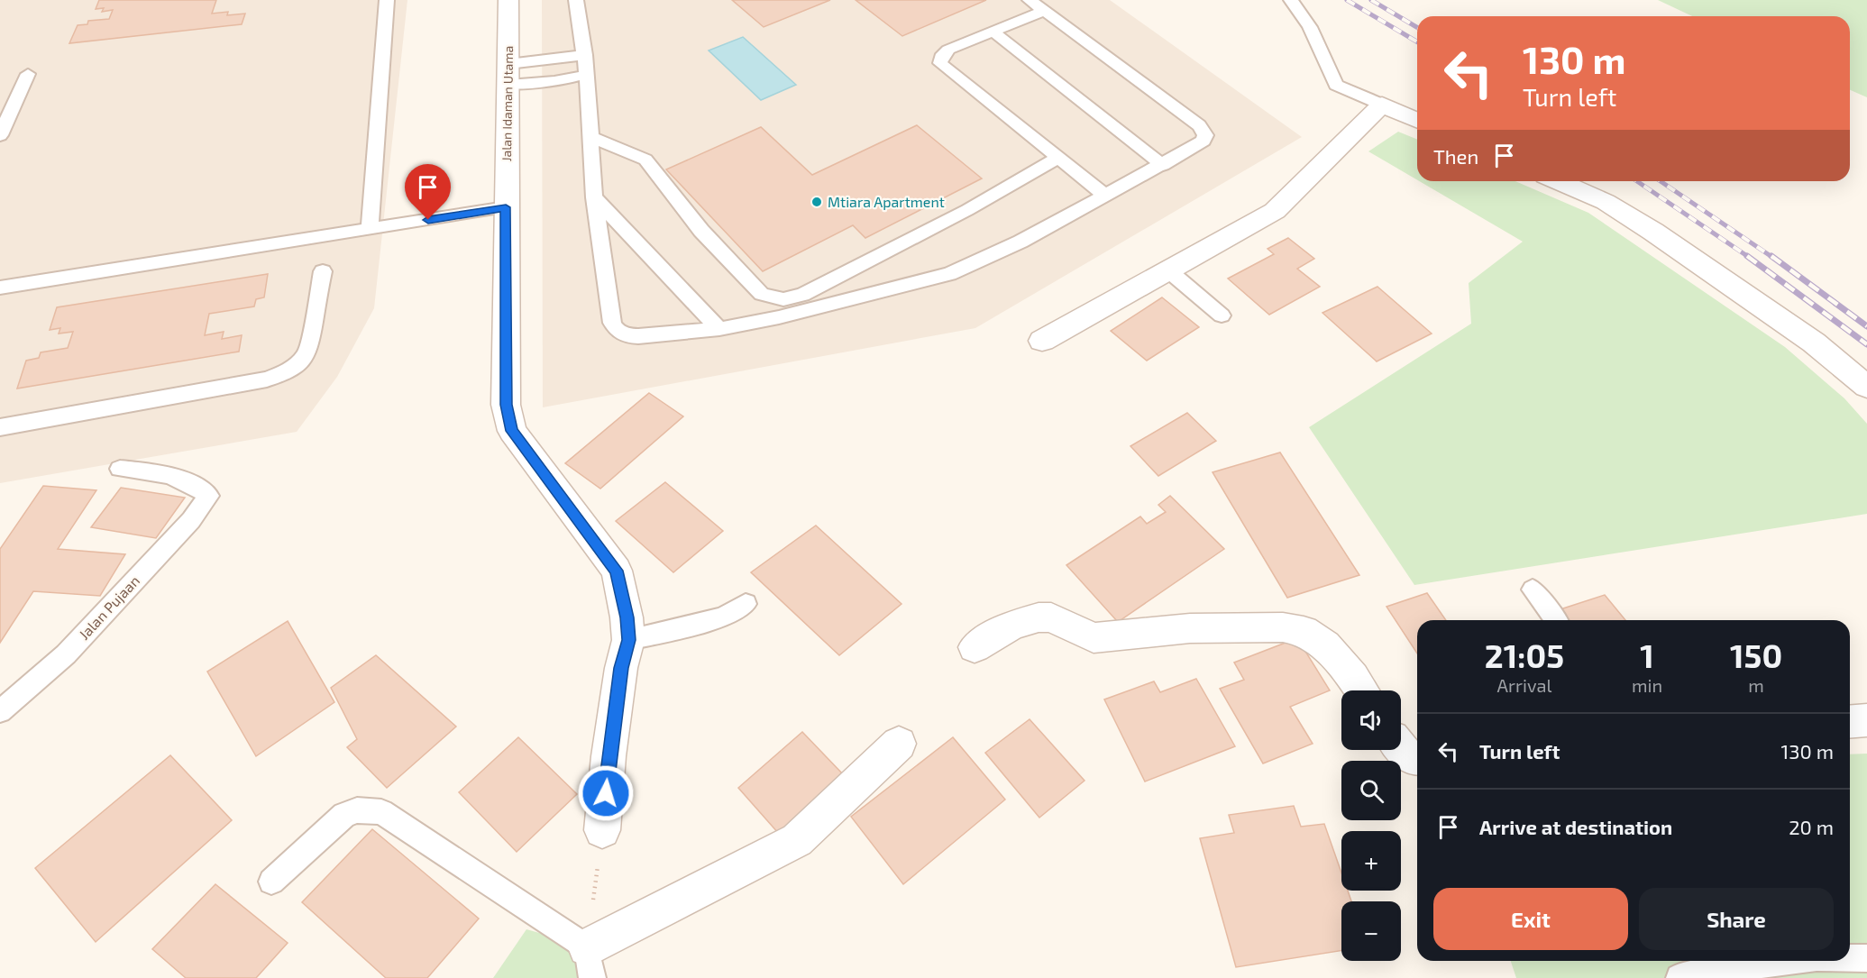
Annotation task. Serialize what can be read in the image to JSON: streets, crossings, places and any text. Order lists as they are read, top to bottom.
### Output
{
  "streets": {
    "street": ["Jalan Idaman Utama"],
    "lane": ["Jalan Pujaan"]
  },
  "places": ["Mtiara Apartment"],
  "page": {
    "turn": ["130 m", "Turn left"],
    "then": "Then",
    "eta": [
      "21:05",
      "Arrival",
      "1",
      "min",
      "150",
      "m"
    ],
    "map_buttons": ["+", "−"],
    "list": [
      {
        "name": "Turn left",
        "value": "130 m"
      },
      {
        "name": "Arrive at destination",
        "value": "20 m"
      }
    ],
    "buttons": ["Exit", "Share"]
  }
}
